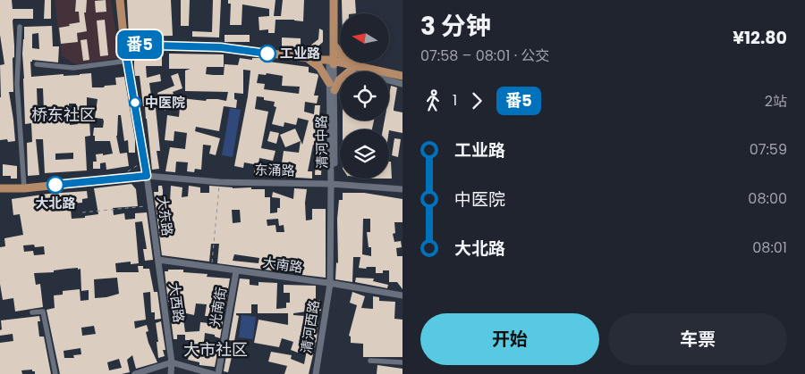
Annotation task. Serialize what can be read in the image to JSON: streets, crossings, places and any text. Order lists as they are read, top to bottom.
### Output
{
  "streets": {
    "main road": ["清河中路"],
    "street": [
      "东涌路",
      "大东路",
      "大南路",
      "大西路",
      "光南街",
      "清河西路"
    ]
  },
  "crossings": [
    ["清河中路", "东涌路"],
    ["清河中路", "大南路"],
    ["清河中路", "清河西路"],
    ["东涌路", "大东路"],
    ["大东路", "大南路"],
    ["大东路", "大西路"],
    ["大南路", "大西路"],
    ["大南路", "光南街"],
    ["大南路", "清河西路"]
  ],
  "districts": ["桥东社区", "大市社区"],
  "places": ["工业路", "中医院", "大北路"],
  "lines": ["bus line 番5"],
  "north": "left",
  "page": {
    "on_map": "番5",
    "heading": ["3 分钟", "07:58 – 08:01 · 公交", "¥12.80"],
    "legs": ["1", "番5", "2站"],
    "list": [
      {
        "name": "工业路",
        "value": "07:59"
      },
      {
        "name": "中医院",
        "value": "08:00"
      },
      {
        "name": "大北路",
        "value": "08:01"
      }
    ],
    "buttons": ["开始", "车票"]
  }
}
